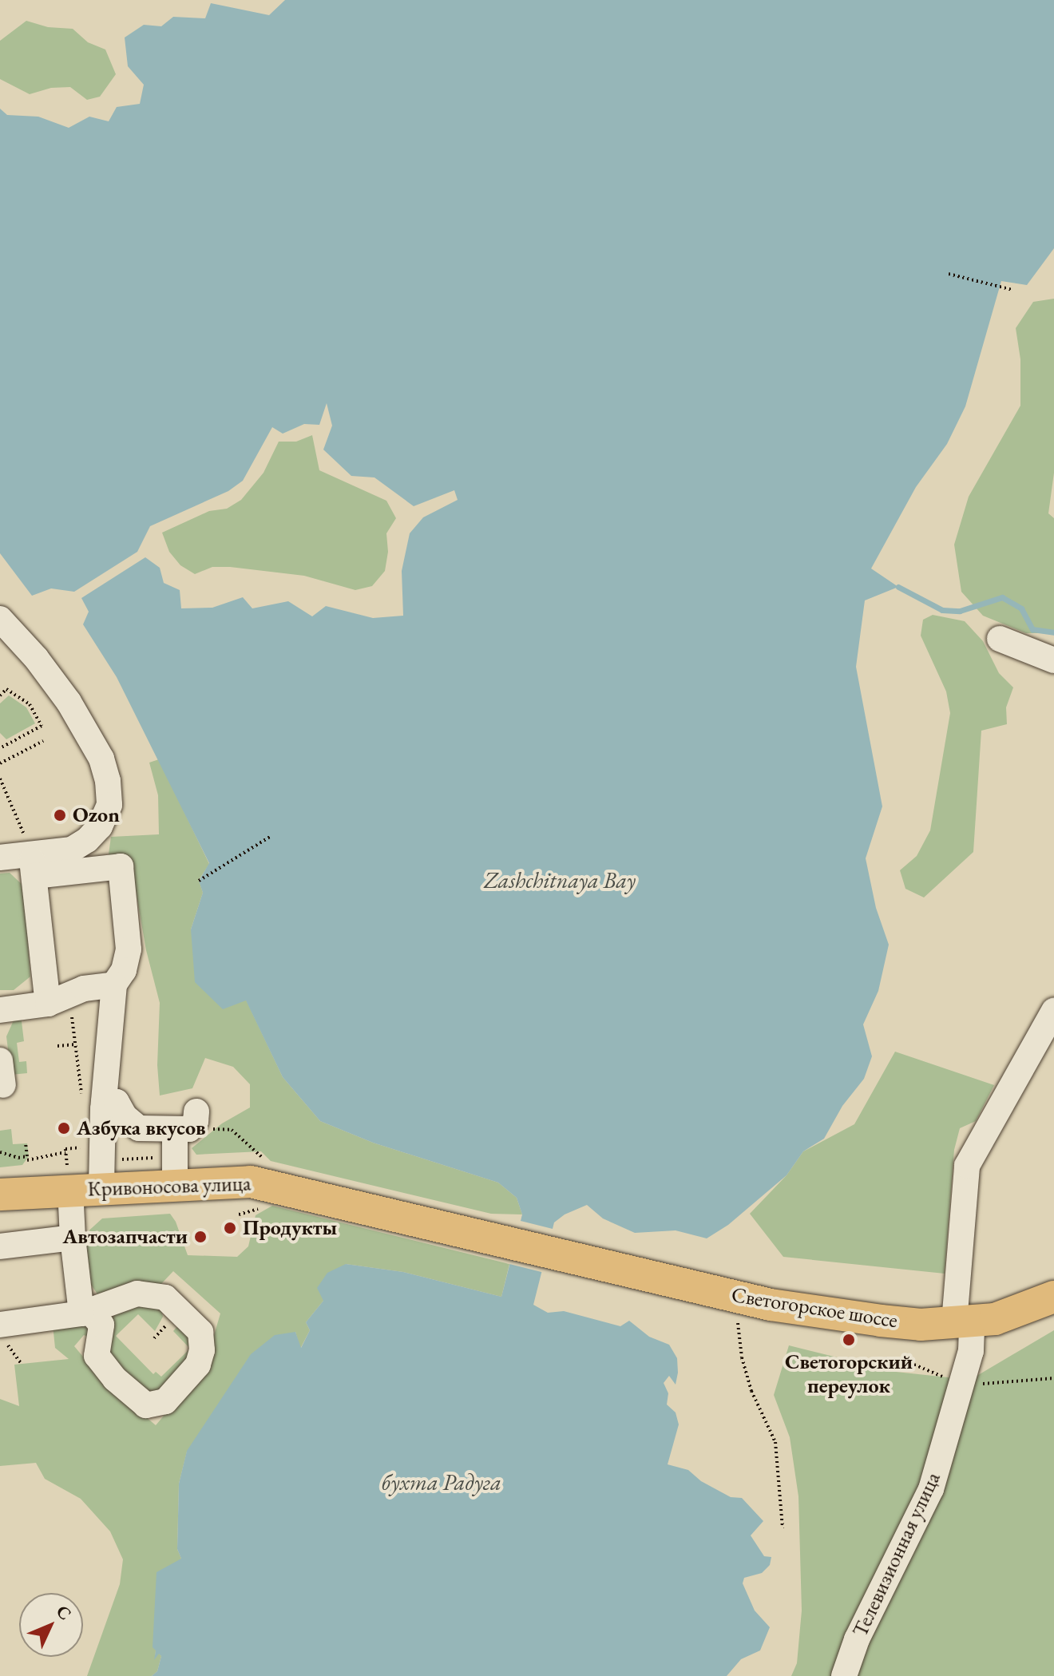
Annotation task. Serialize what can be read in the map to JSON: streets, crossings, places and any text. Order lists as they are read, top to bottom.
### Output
{
  "streets": {
    "main road": ["Кривоносова улица", "Светогорское шоссе"],
    "street": ["Телевизионная улица"]
  },
  "crossings": [
    ["Кривоносова улица", "Светогорское шоссе"],
    ["Светогорское шоссе", "Телевизионная улица"]
  ],
  "water": ["Zashchitnaya Bay", "бухта Радуга"],
  "places": [
    "Ozon",
    "Азбука вкусов",
    "Продукты",
    "Автозапчасти",
    "Светогорский переулок"
  ],
  "north": "top right"
}
